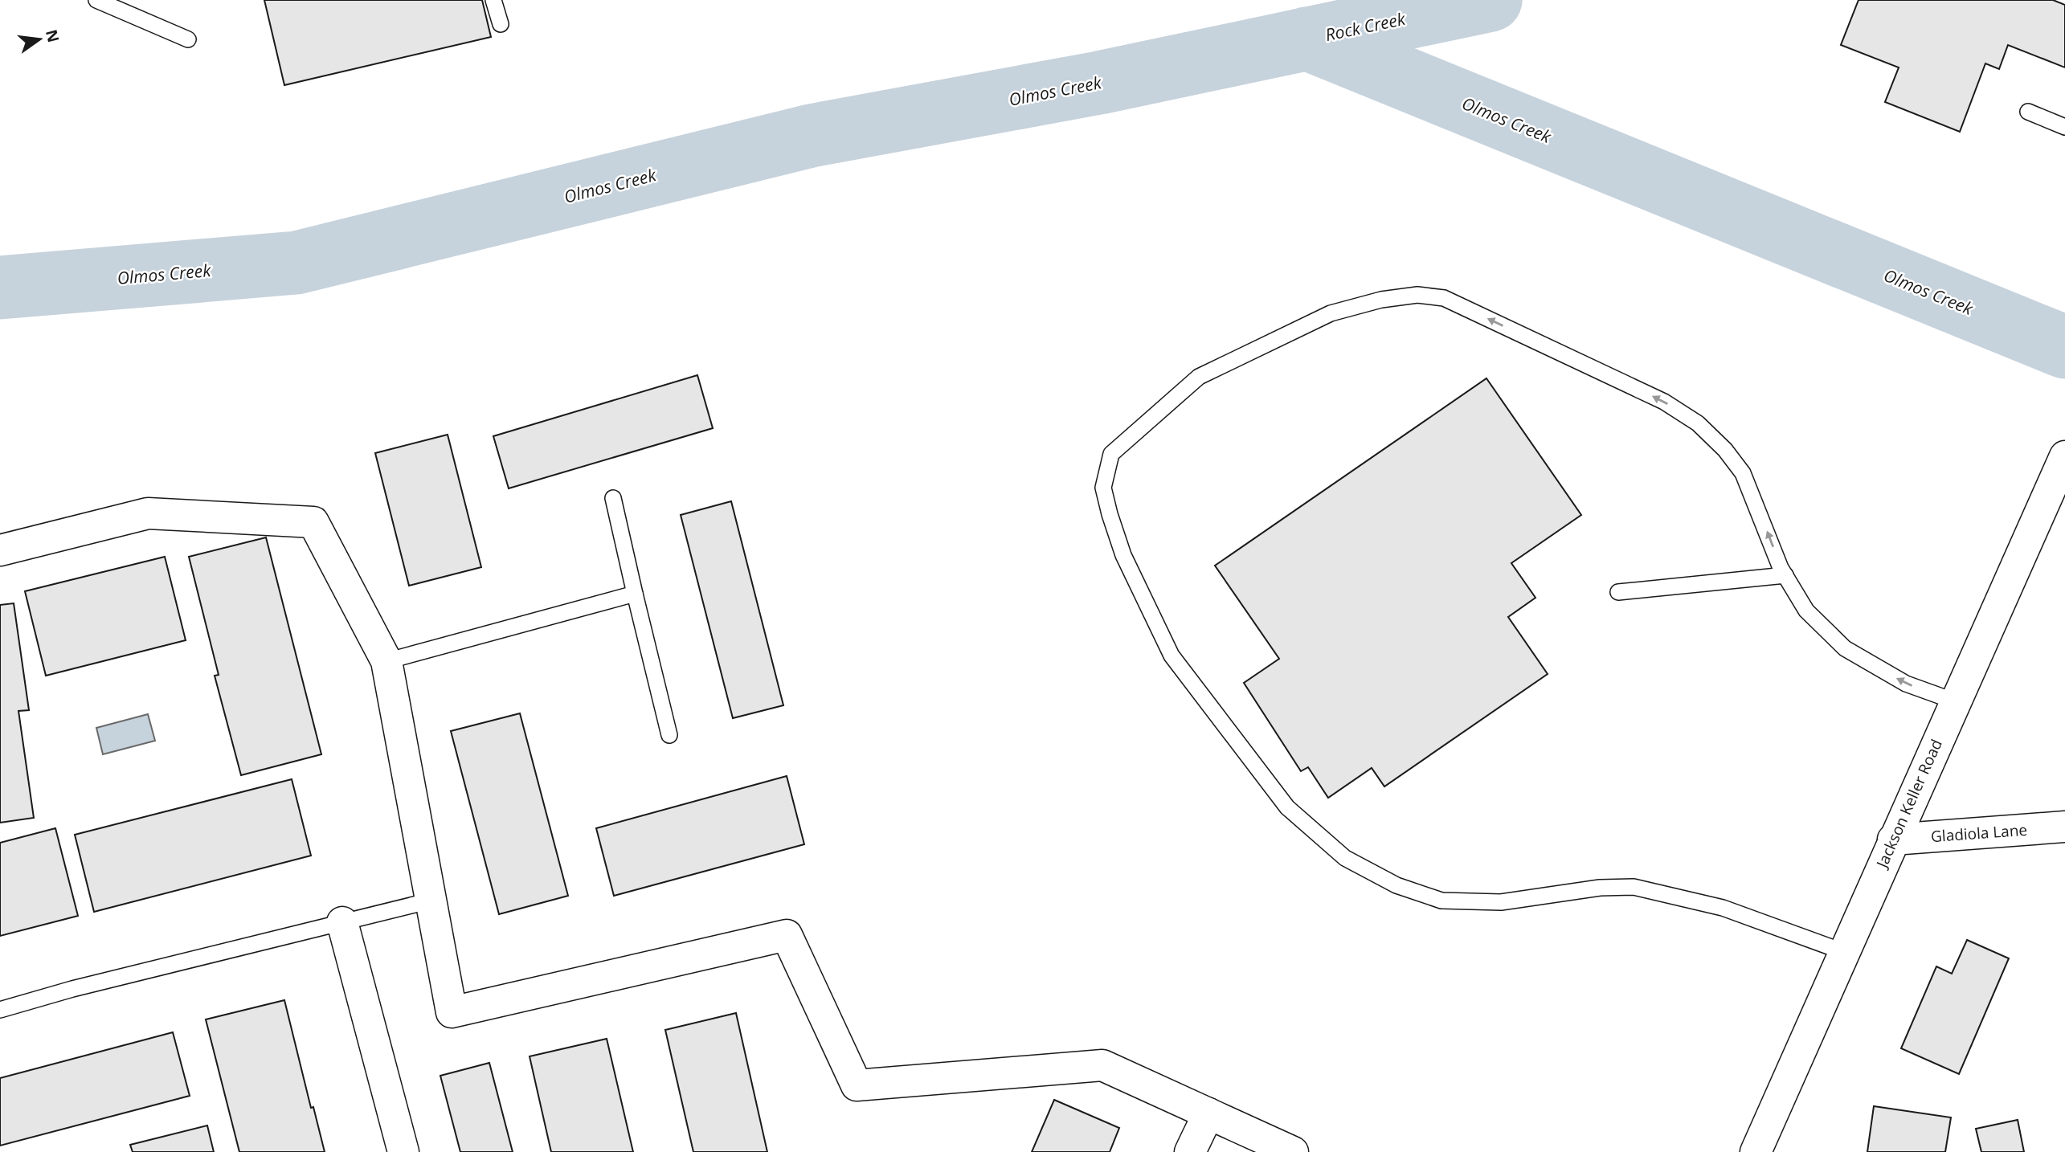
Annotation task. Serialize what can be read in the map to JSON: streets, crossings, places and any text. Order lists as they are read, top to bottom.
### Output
{
  "streets": {
    "street": ["Jackson Keller Road", "Gladiola Lane"]
  },
  "crossings": [
    ["Jackson Keller Road", "Gladiola Lane"]
  ],
  "water": ["Rock Creek", "Olmos Creek"],
  "north": "right"
}
